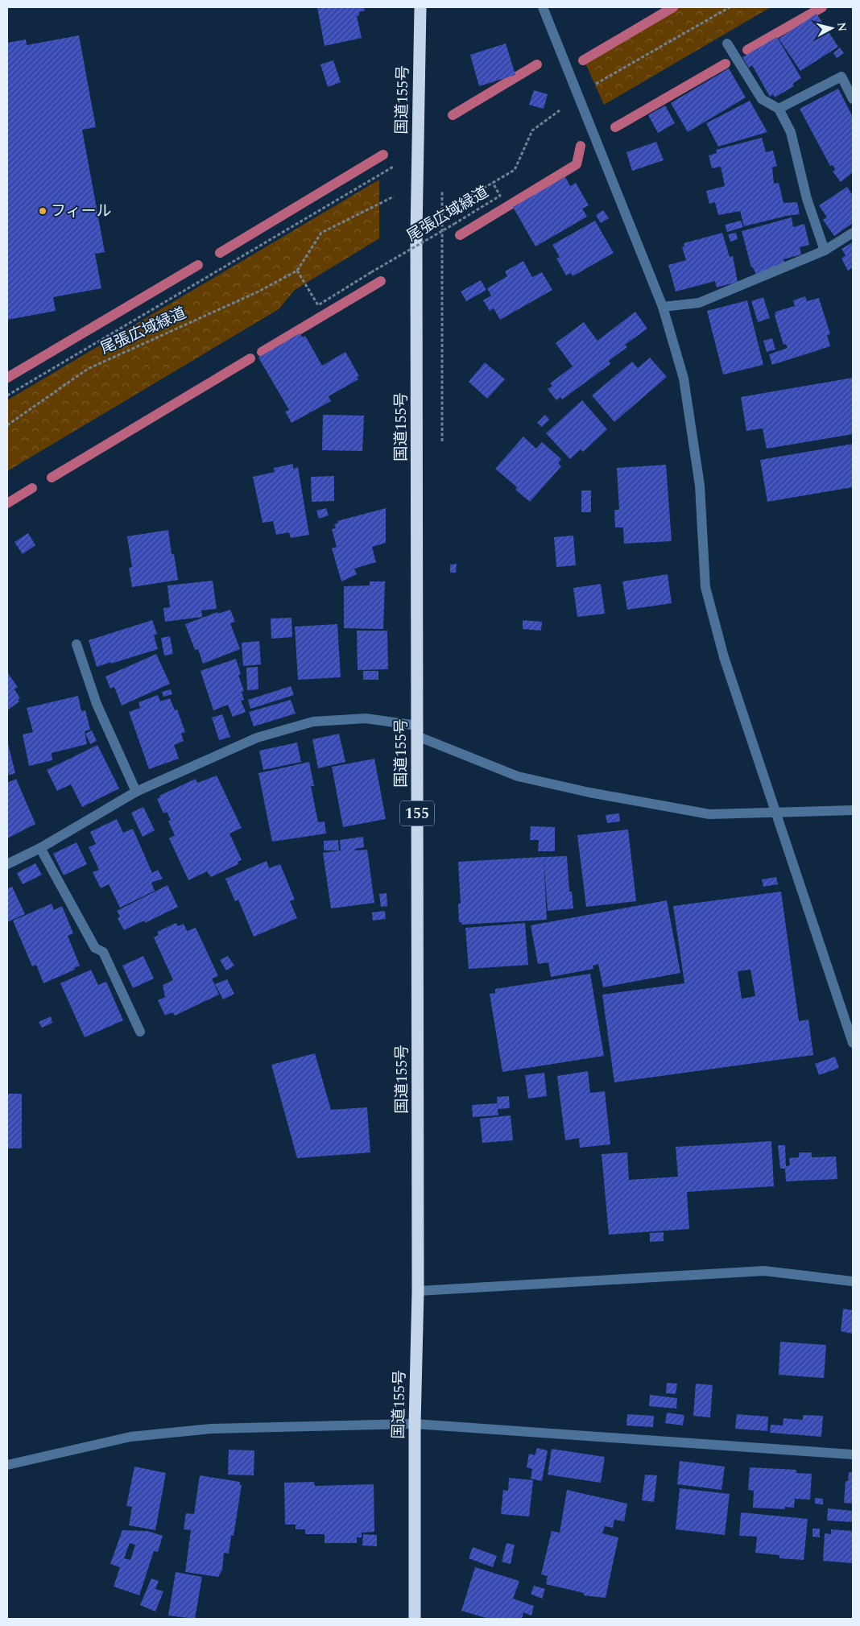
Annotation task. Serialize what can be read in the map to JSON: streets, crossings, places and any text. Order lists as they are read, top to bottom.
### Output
{
  "streets": {
    "highway": ["国道155号", "155"],
    "path": ["尾張広域緑道"]
  },
  "places": ["フィール"],
  "north": "right"
}
